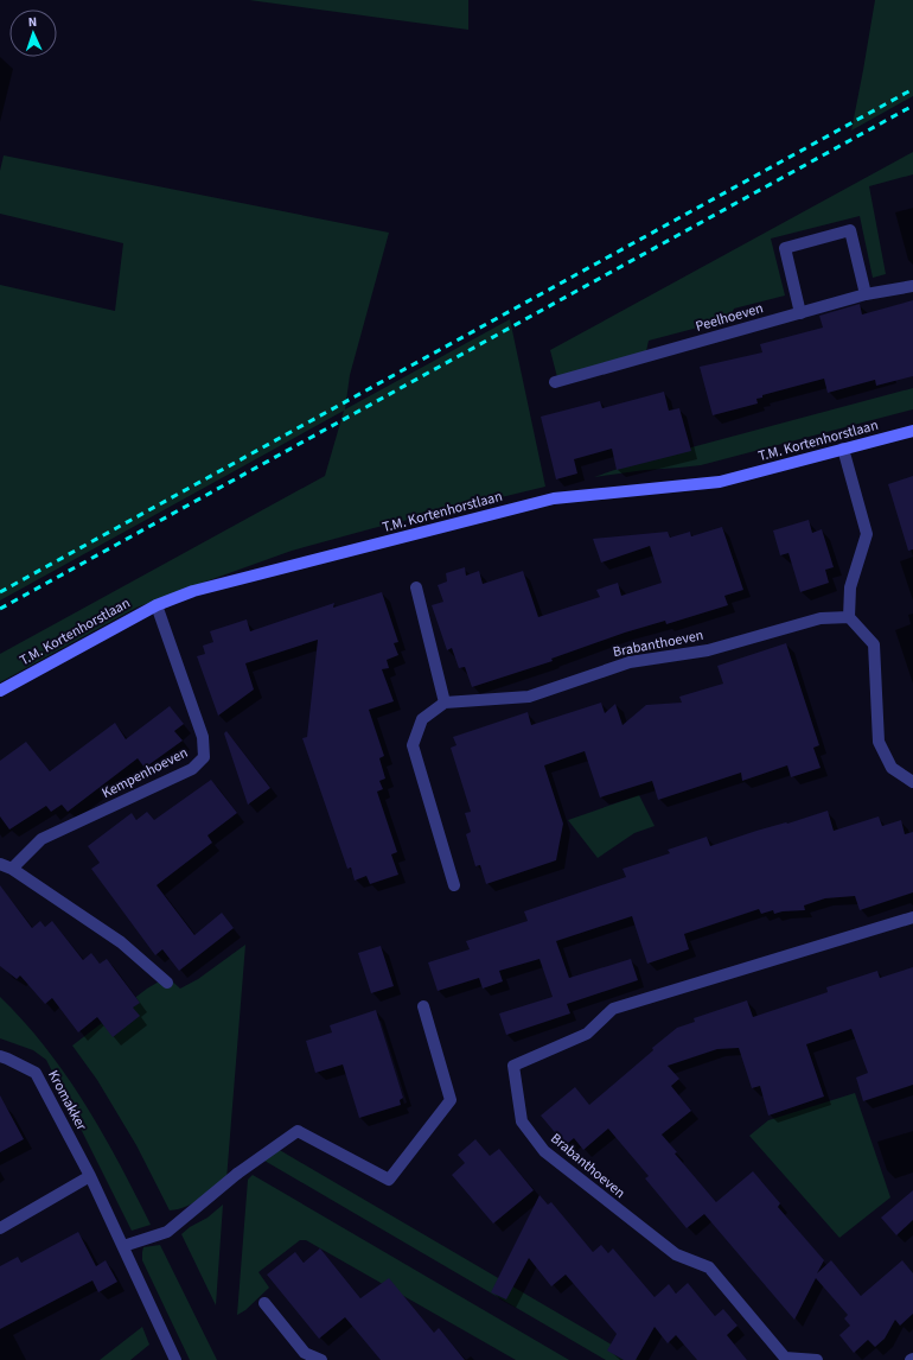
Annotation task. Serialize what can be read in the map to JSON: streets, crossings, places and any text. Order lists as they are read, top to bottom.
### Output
{
  "streets": {
    "street": [
      "Peelhoeven",
      "T.M. Kortenhorstlaan",
      "Brabanthoeven",
      "Kempenhoeven",
      "Kromakker"
    ]
  },
  "crossings": [
    ["T.M. Kortenhorstlaan", "Kempenhoeven"]
  ],
  "north": "top"
}
